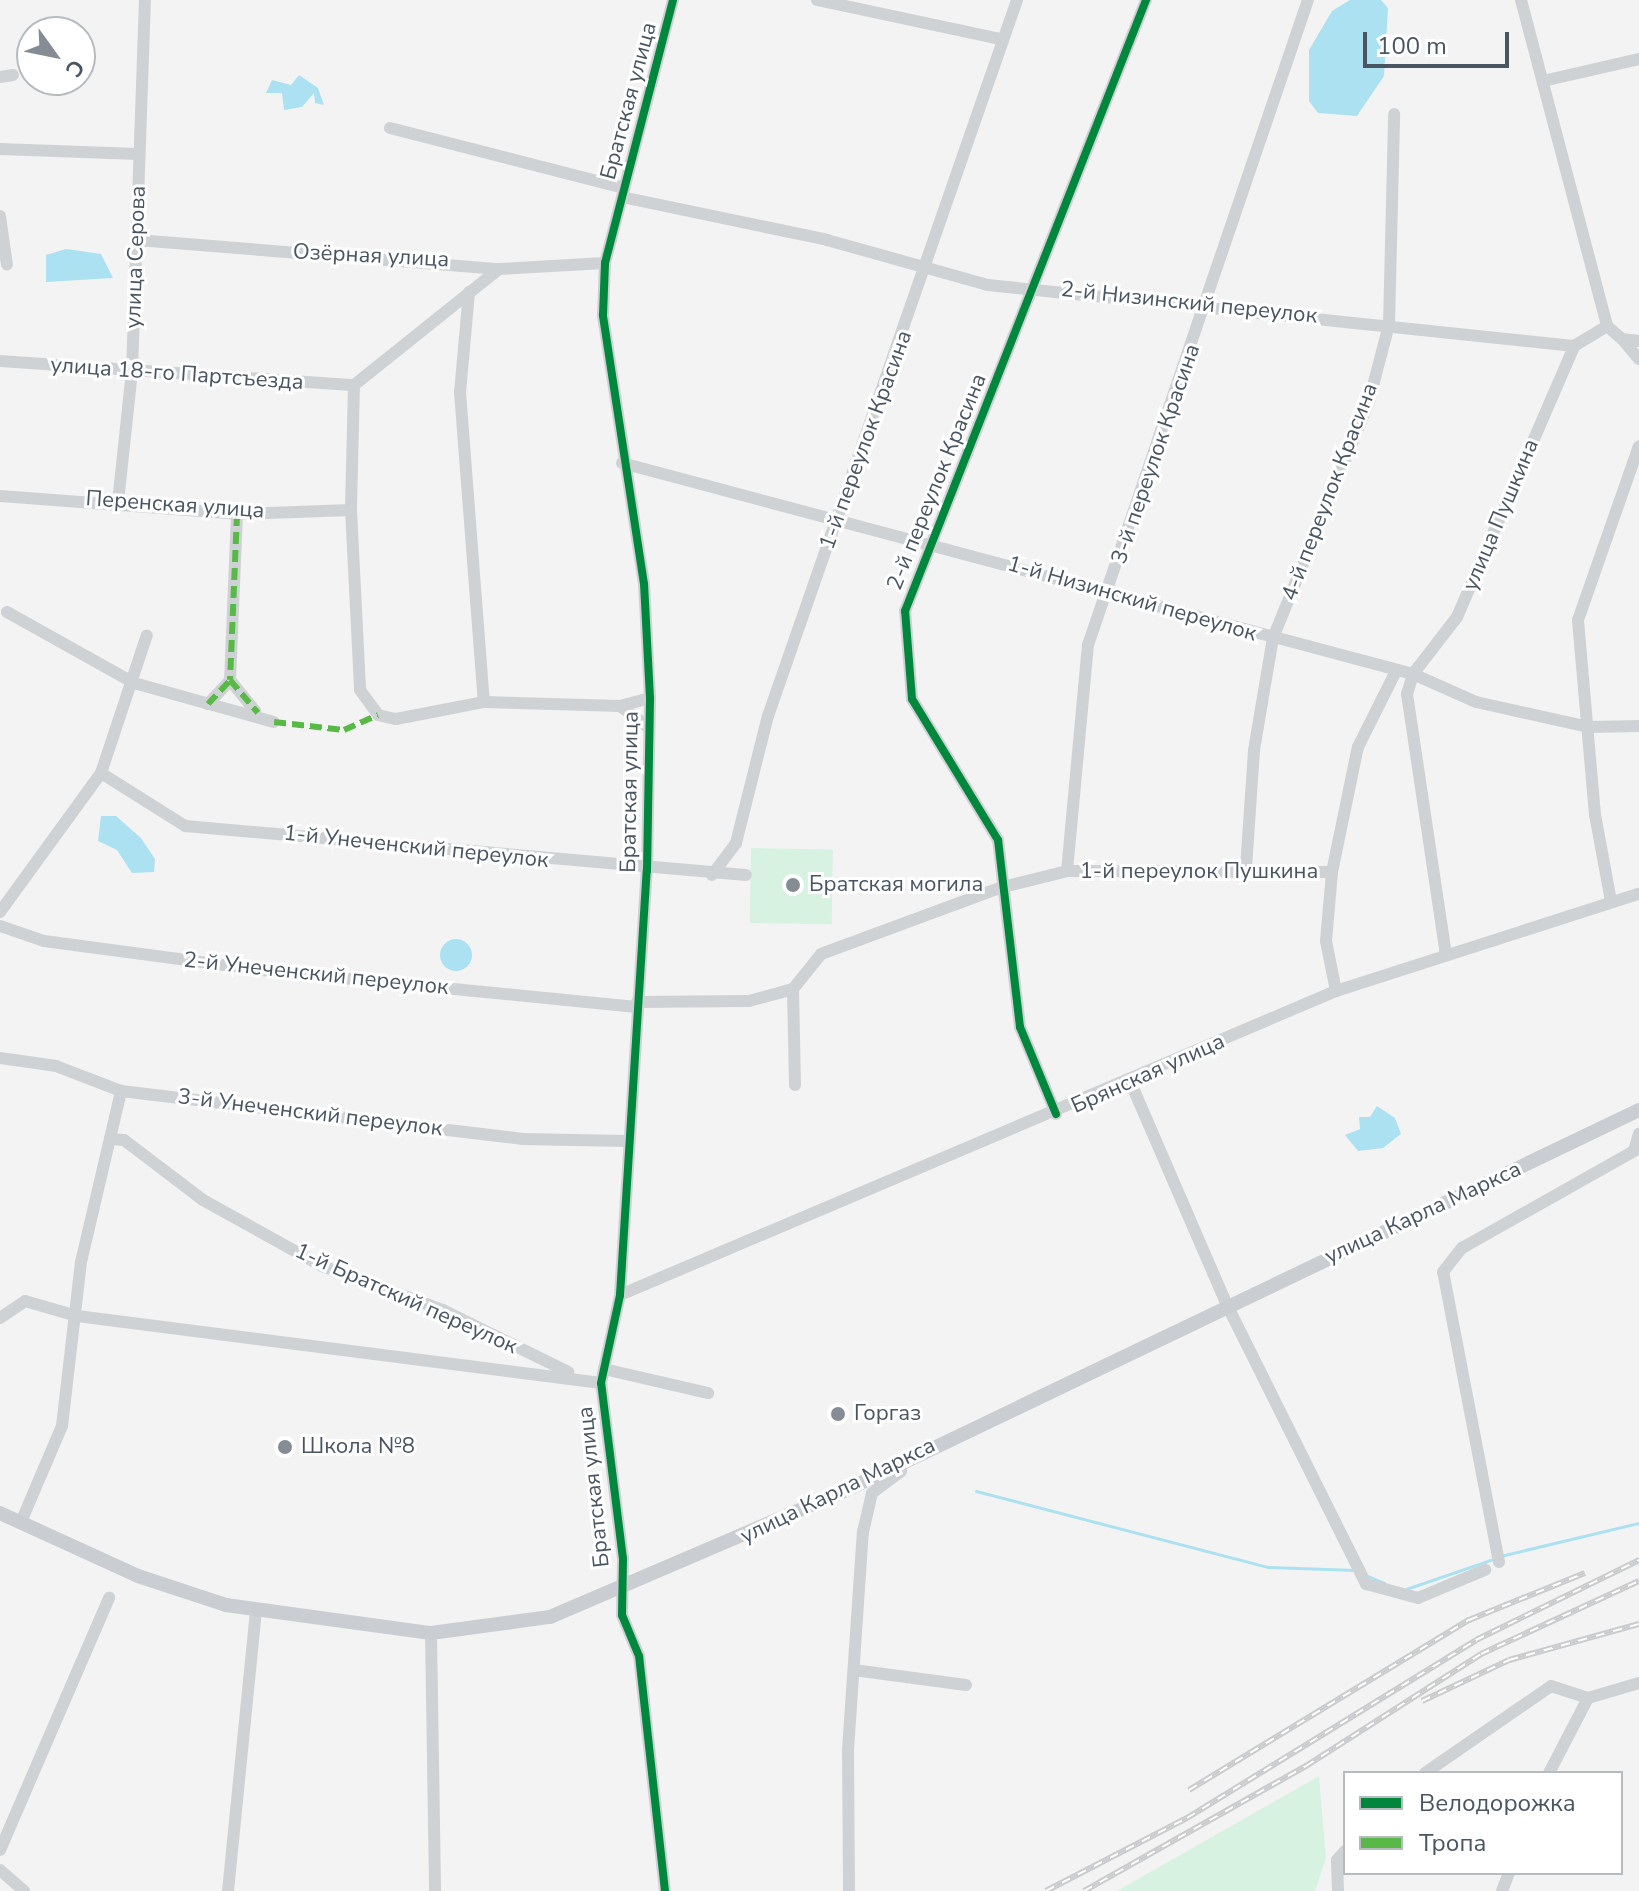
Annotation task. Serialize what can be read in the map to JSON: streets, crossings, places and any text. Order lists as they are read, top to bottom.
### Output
{
  "streets": {
    "main road": ["улица Карла Маркса"],
    "street": [
      "Братская улица",
      "Озёрная улица",
      "улица Серова",
      "2-й Низинский переулок",
      "улица 18-го Партсъезда",
      "1-й переулок Красина",
      "3-й переулок Красина",
      "2-й переулок Красина",
      "4-й переулок Красина",
      "Перенская улица",
      "улица Пушкина",
      "1-й Низинский переулок",
      "1-й Унеченский переулок",
      "1-й переулок Пушкина",
      "2-й Унеченский переулок",
      "Брянская улица",
      "3-й Унеченский переулок",
      "1-й Братский переулок"
    ]
  },
  "crossings": [
    ["Братская улица", "Озёрная улица"],
    ["Братская улица", "2-й Низинский переулок"],
    ["Братская улица", "Перенская улица"],
    ["Братская улица", "1-й Низинский переулок"],
    ["Братская улица", "1-й Унеченский переулок"],
    ["Братская улица", "2-й Унеченский переулок"],
    ["Братская улица", "Брянская улица"],
    ["Братская улица", "3-й Унеченский переулок"],
    ["Братская улица", "улица Карла Маркса"],
    ["Братская улица", "1-й Братский переулок"],
    ["Озёрная улица", "улица Серова"],
    ["улица Серова", "улица 18-го Партсъезда"],
    ["улица Серова", "Перенская улица"],
    ["2-й Низинский переулок", "1-й переулок Красина"],
    ["2-й Низинский переулок", "3-й переулок Красина"],
    ["2-й Низинский переулок", "2-й переулок Красина"],
    ["2-й Низинский переулок", "4-й переулок Красина"],
    ["2-й Низинский переулок", "улица Пушкина"],
    ["1-й переулок Красина", "1-й Низинский переулок"],
    ["1-й переулок Красина", "1-й Унеченский переулок"],
    ["3-й переулок Красина", "1-й Низинский переулок"],
    ["3-й переулок Красина", "1-й переулок Пушкина"],
    ["2-й переулок Красина", "1-й Низинский переулок"],
    ["2-й переулок Красина", "1-й переулок Пушкина"],
    ["2-й переулок Красина", "Брянская улица"],
    ["4-й переулок Красина", "1-й Низинский переулок"],
    ["4-й переулок Красина", "1-й переулок Пушкина"],
    ["улица Пушкина", "1-й Низинский переулок"],
    ["1-й переулок Пушкина", "2-й Унеченский переулок"]
  ],
  "places": ["Братская могила", "Горгаз", "Школа №8"],
  "legend": ["Велодорожка", "Тропа"],
  "scale_bar": "100 m",
  "north": "bottom right"
}
